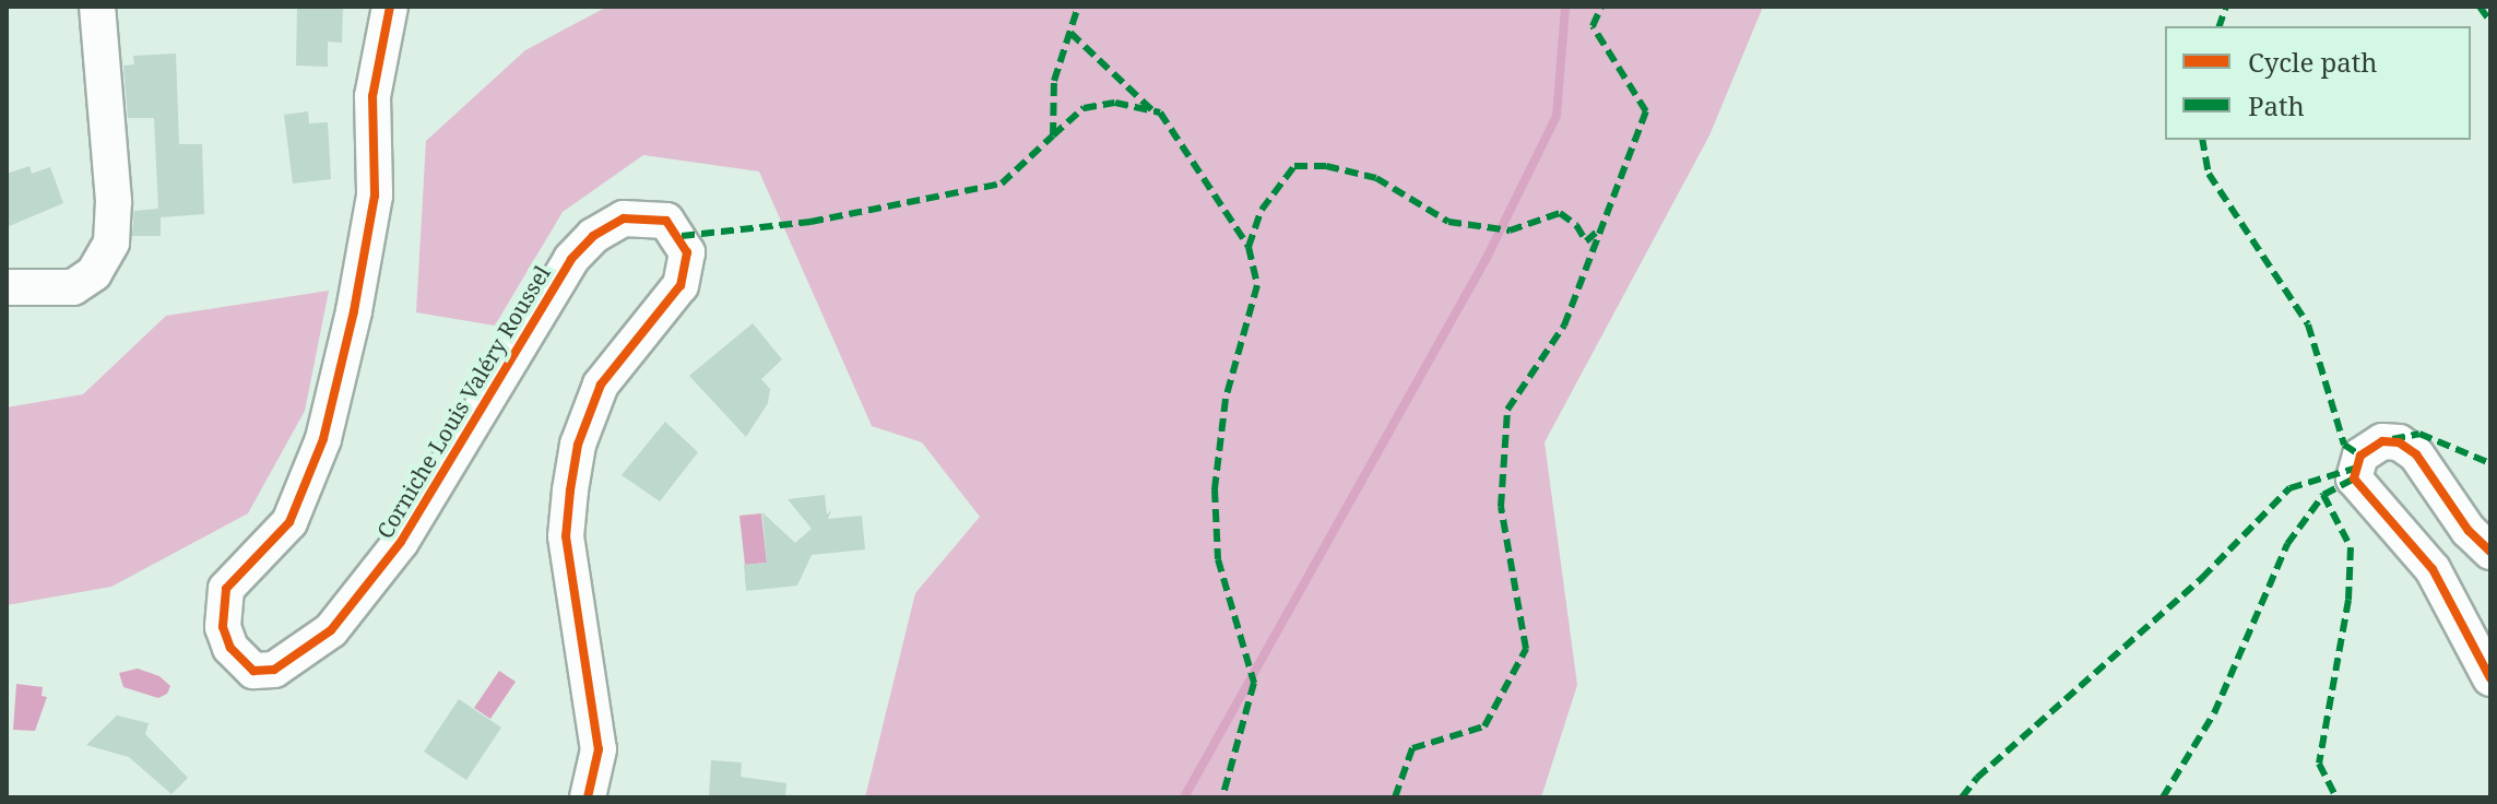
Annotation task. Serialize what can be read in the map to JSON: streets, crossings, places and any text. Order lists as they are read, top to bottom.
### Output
{
  "streets": {
    "street": ["Corniche Louis Valéry Roussel"]
  },
  "legend": ["Cycle path", "Path"]
}
